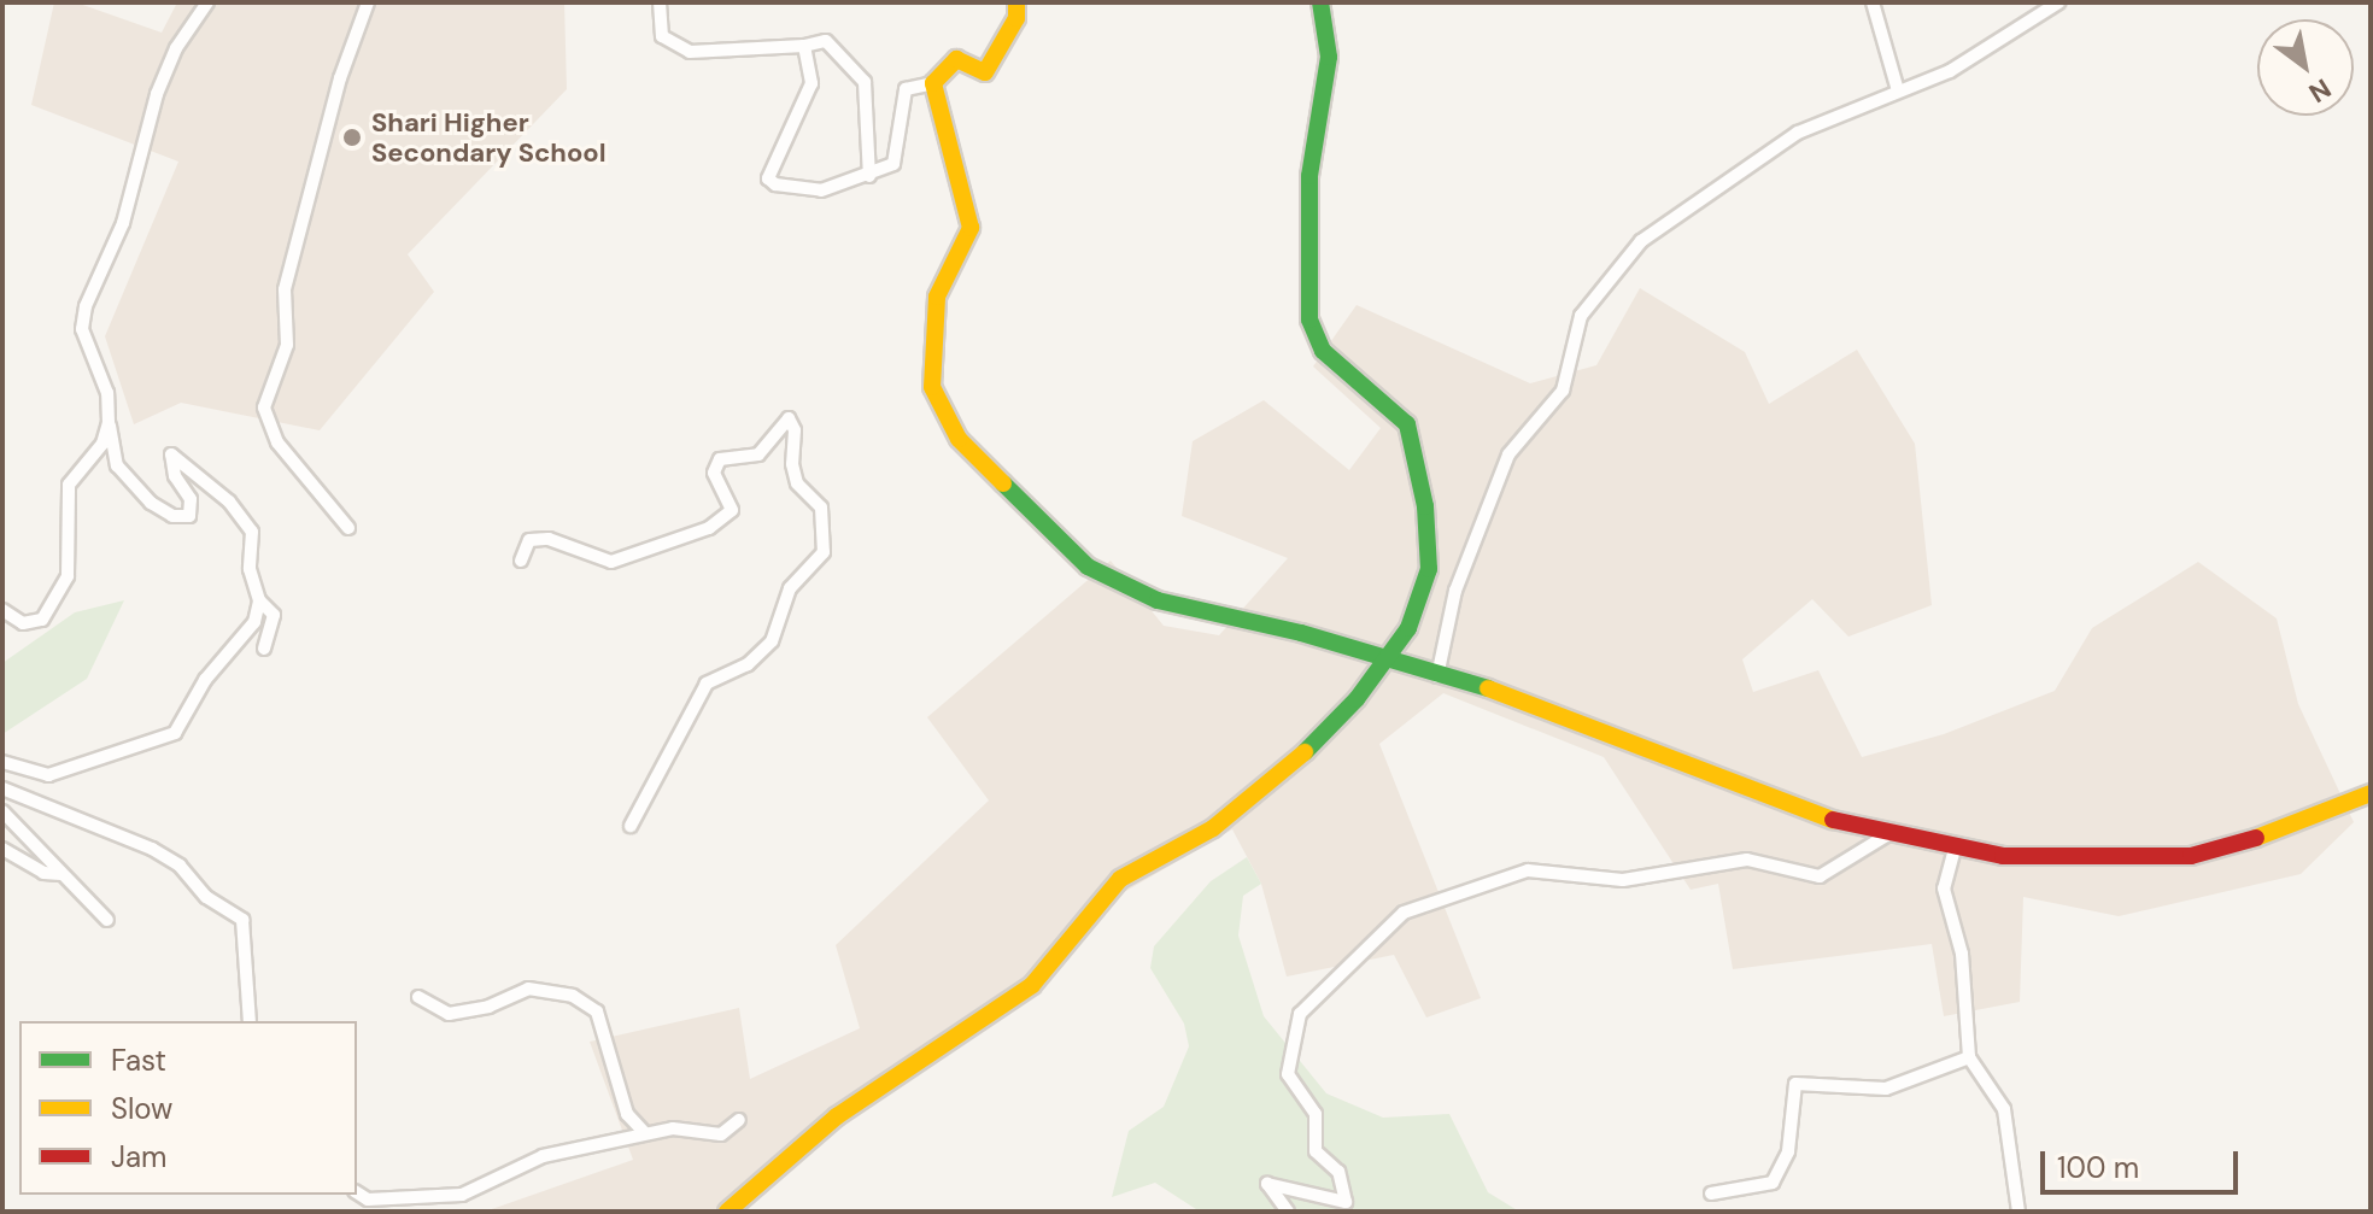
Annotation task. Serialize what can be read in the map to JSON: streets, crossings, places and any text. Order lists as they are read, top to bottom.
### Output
{
  "places": ["Shari Higher Secondary School"],
  "legend": ["Fast", "Slow", "Jam"],
  "scale_bar": "100 m",
  "north": "bottom right"
}
